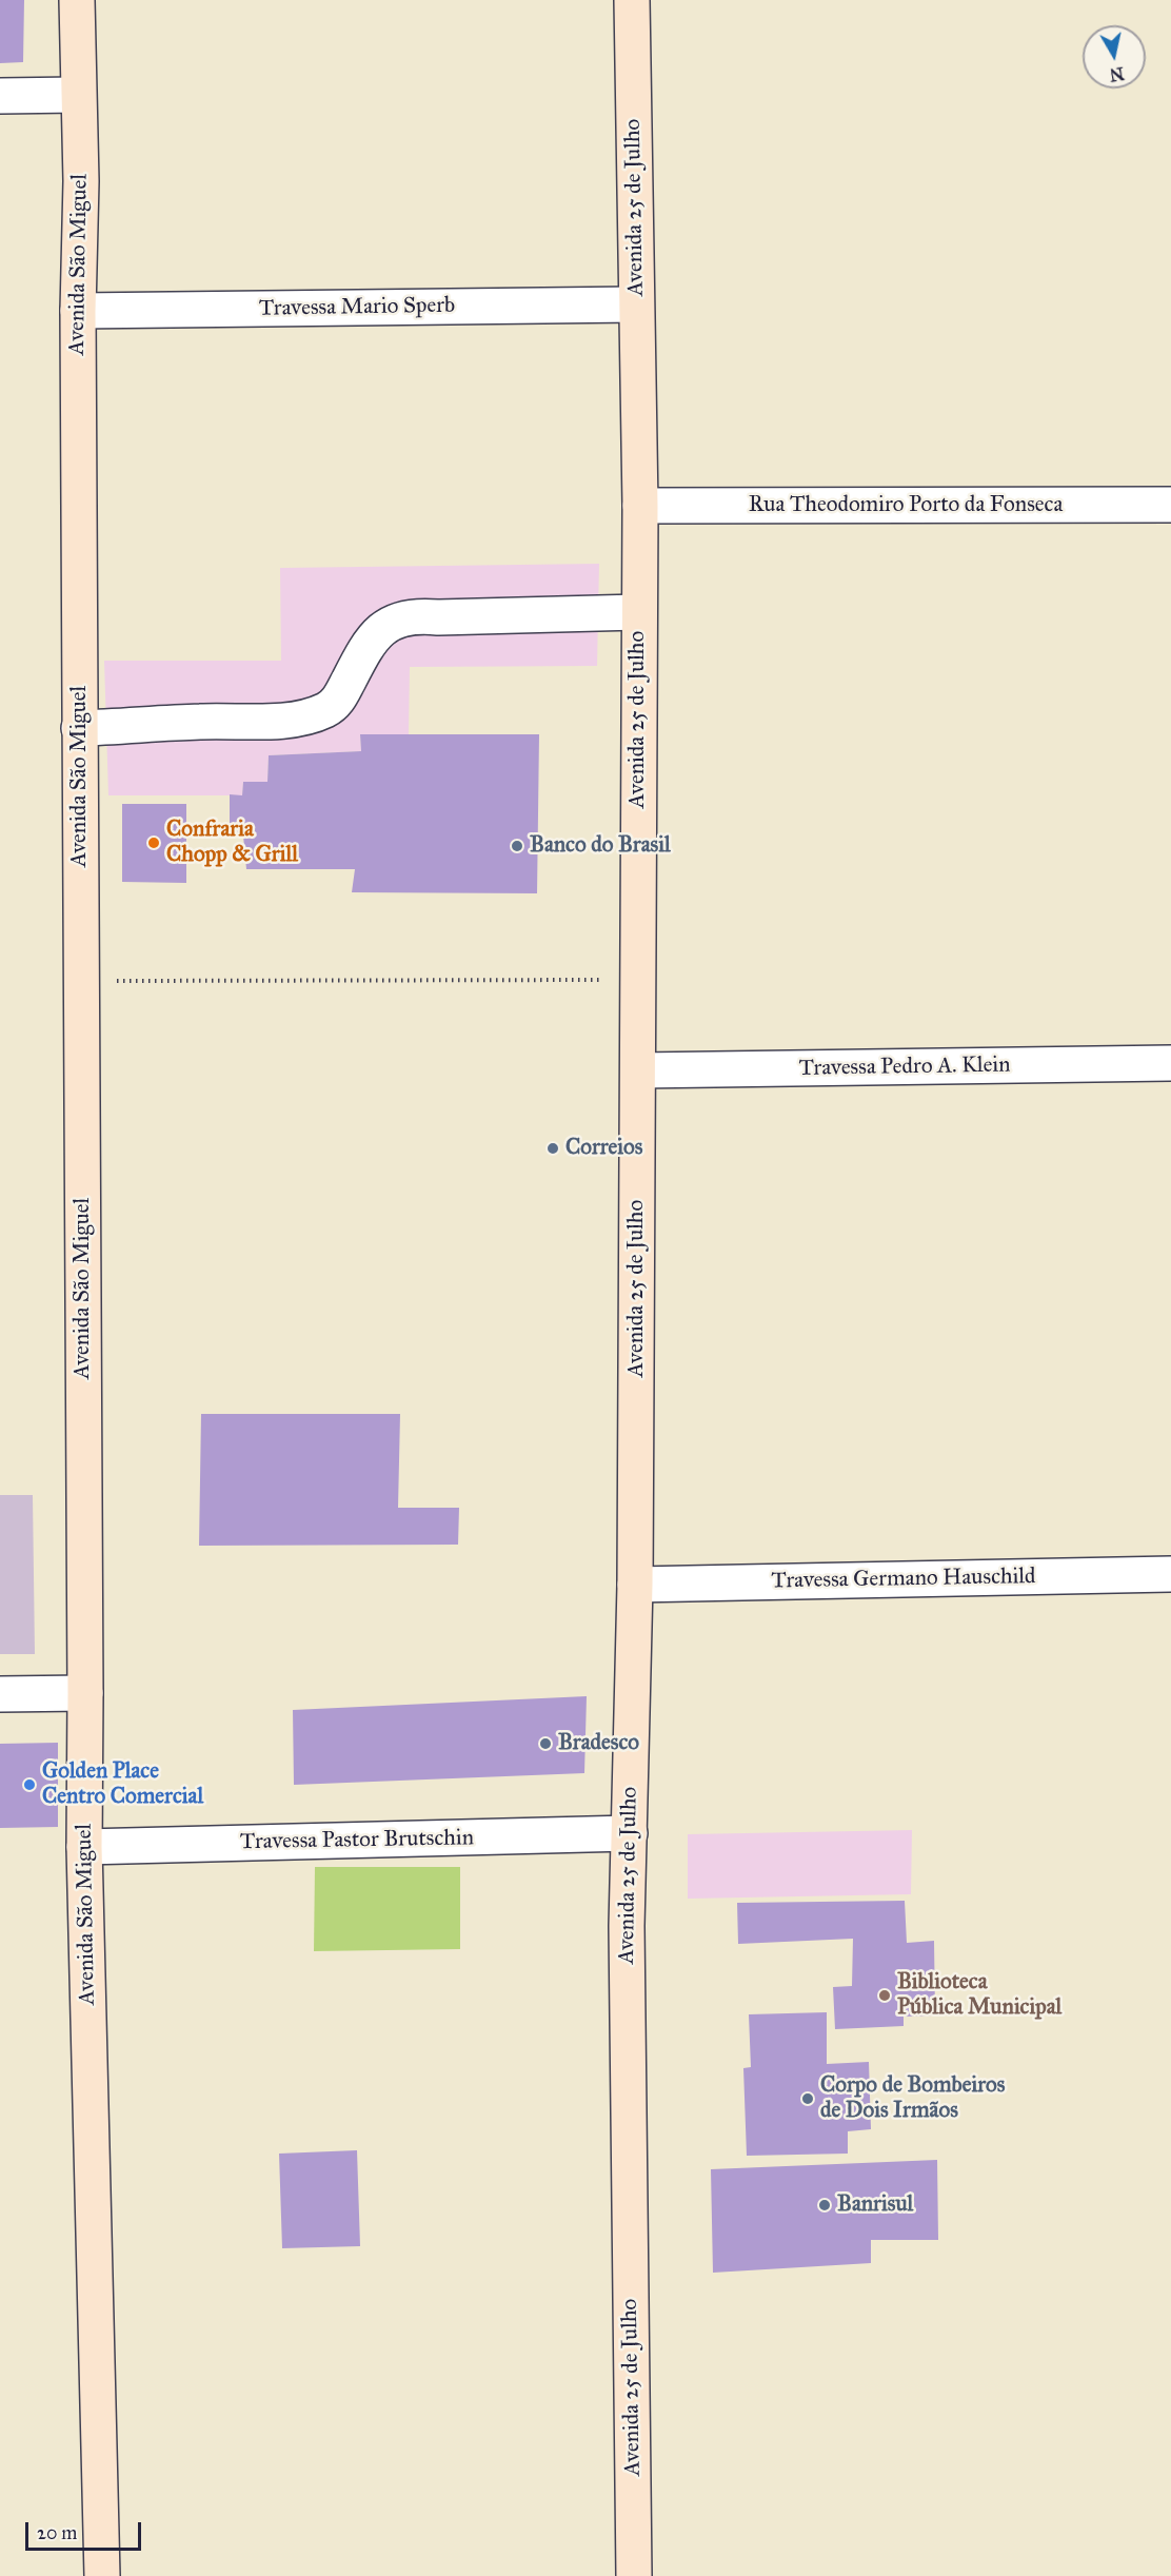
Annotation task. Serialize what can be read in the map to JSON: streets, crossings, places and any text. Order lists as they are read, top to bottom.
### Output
{
  "streets": {
    "main road": ["Avenida 25 de Julho", "Avenida São Miguel"],
    "street": [
      "Travessa Mario Sperb",
      "Rua Theodomiro Porto da Fonseca",
      "Travessa Pedro A. Klein",
      "Travessa Germano Hauschild",
      "Travessa Pastor Brutschin"
    ]
  },
  "crossings": [
    ["Avenida 25 de Julho", "Travessa Mario Sperb"],
    ["Avenida 25 de Julho", "Rua Theodomiro Porto da Fonseca"],
    ["Avenida 25 de Julho", "Travessa Pedro A. Klein"],
    ["Avenida 25 de Julho", "Travessa Germano Hauschild"],
    ["Avenida 25 de Julho", "Travessa Pastor Brutschin"],
    ["Avenida São Miguel", "Travessa Mario Sperb"],
    ["Avenida São Miguel", "Travessa Pastor Brutschin"]
  ],
  "places": [
    "Confraria Chopp & Grill",
    "Banco do Brasil",
    "Correios",
    "Bradesco",
    "Golden Place Centro Comercial",
    "Biblioteca Pública Municipal",
    "Corpo de Bombeiros de Dois Irmãos",
    "Banrisul"
  ],
  "scale_bar": "20 m",
  "north": "bottom"
}
